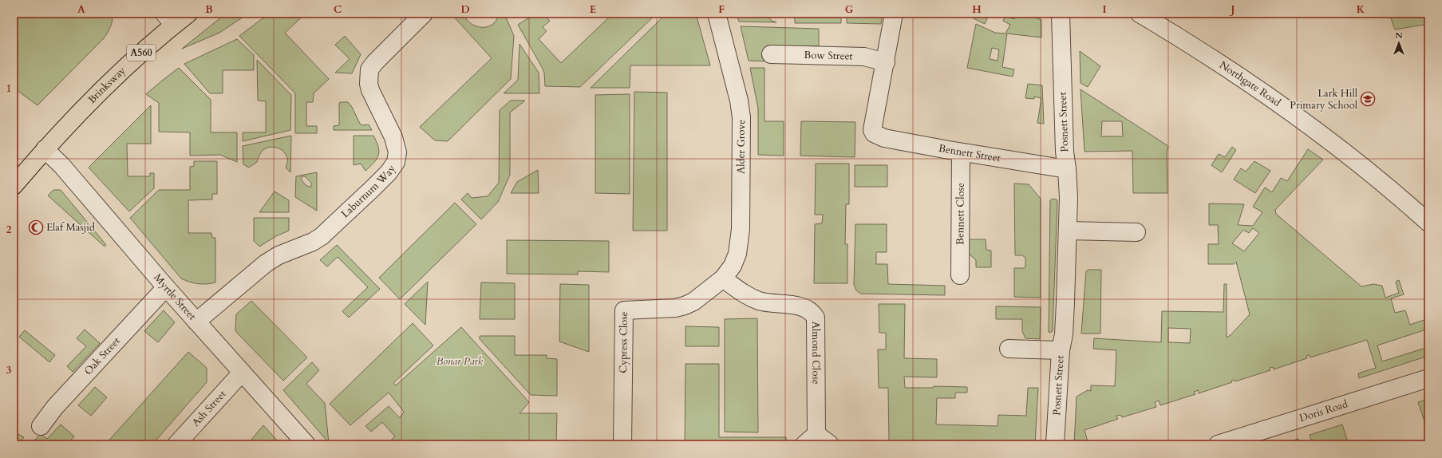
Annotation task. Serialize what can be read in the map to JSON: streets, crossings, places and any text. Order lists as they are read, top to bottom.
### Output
{
  "streets": {
    "main road": ["A560", "Brinksway"],
    "street": [
      "Bow Street",
      "Northgate Road",
      "Posnett Street",
      "Alder Grove",
      "Bennett Street",
      "Laburnum Way",
      "Bennett Close",
      "Myrtle Street",
      "Cypress Close",
      "Almond Close",
      "Oak Street",
      "Ash Street",
      "Doris Road"
    ]
  },
  "crossings": [
    ["A560", "Brinksway"],
    ["A560", "Myrtle Street"],
    ["Bow Street", "Bennett Street"],
    ["Brinksway", "Myrtle Street"],
    ["Posnett Street", "Bennett Street"],
    ["Alder Grove", "Cypress Close"],
    ["Alder Grove", "Almond Close"],
    ["Bennett Street", "Bennett Close"],
    ["Laburnum Way", "Myrtle Street"],
    ["Myrtle Street", "Oak Street"],
    ["Myrtle Street", "Ash Street"],
    ["Cypress Close", "Almond Close"]
  ],
  "parks": ["Bonar Park"],
  "places": {
    "school or university": ["Lark Hill Primary School"],
    "mosque": ["Elaf Masjid"]
  },
  "north": "top",
  "grid": {
    "columns": [
      "A",
      "B",
      "C",
      "D",
      "E",
      "F",
      "G",
      "H",
      "I",
      "J",
      "K"
    ],
    "rows": ["1", "2", "3"]
  }
}
